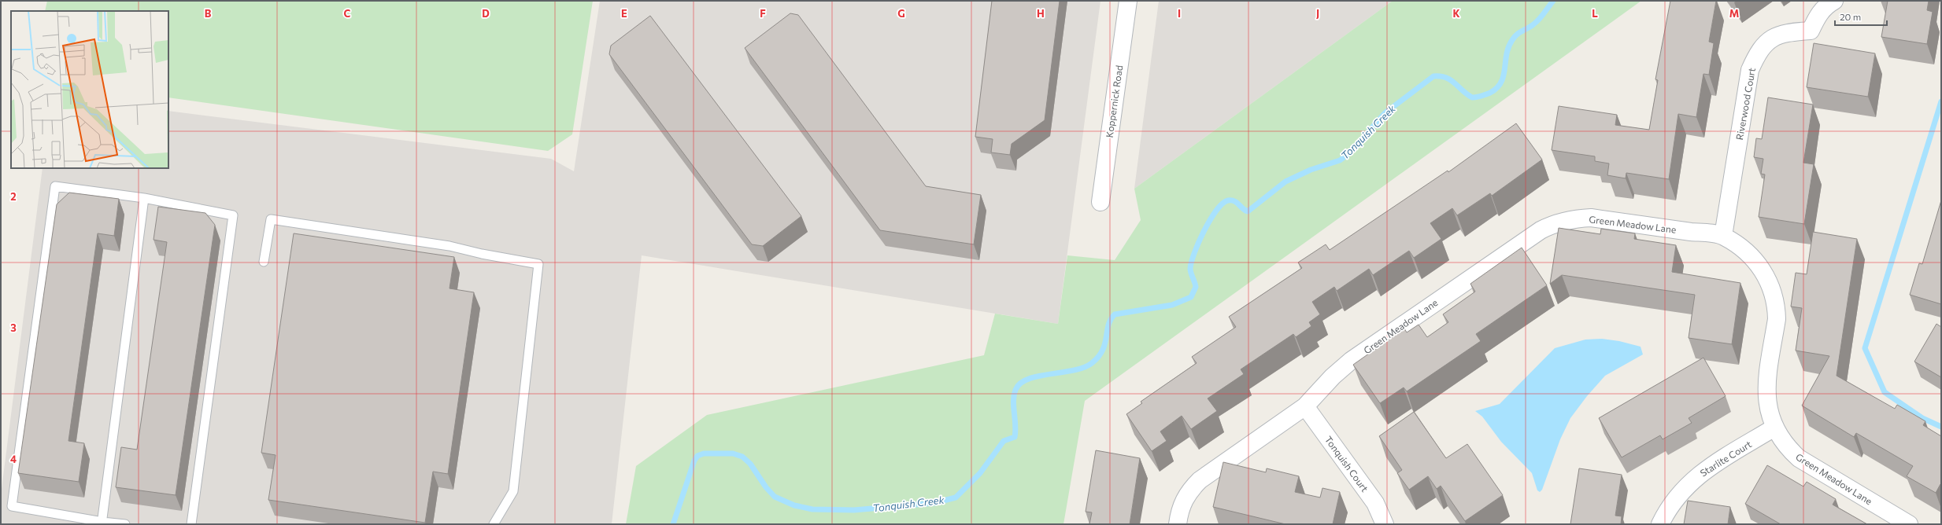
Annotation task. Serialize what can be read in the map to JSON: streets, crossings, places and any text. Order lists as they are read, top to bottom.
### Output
{
  "streets": {
    "street": [
      "Koppernick Road",
      "Riverwood Court",
      "Green Meadow Lane",
      "Starlite Court",
      "Tonquish Court"
    ]
  },
  "crossings": [
    ["Riverwood Court", "Green Meadow Lane"],
    ["Green Meadow Lane", "Starlite Court"],
    ["Green Meadow Lane", "Tonquish Court"]
  ],
  "water": ["Tonquish Creek"],
  "scale_bar": "20 m",
  "grid": {
    "columns": [
      "B",
      "C",
      "D",
      "E",
      "F",
      "G",
      "H",
      "I",
      "J",
      "K",
      "L",
      "M"
    ],
    "rows": ["2", "3", "4"]
  }
}
